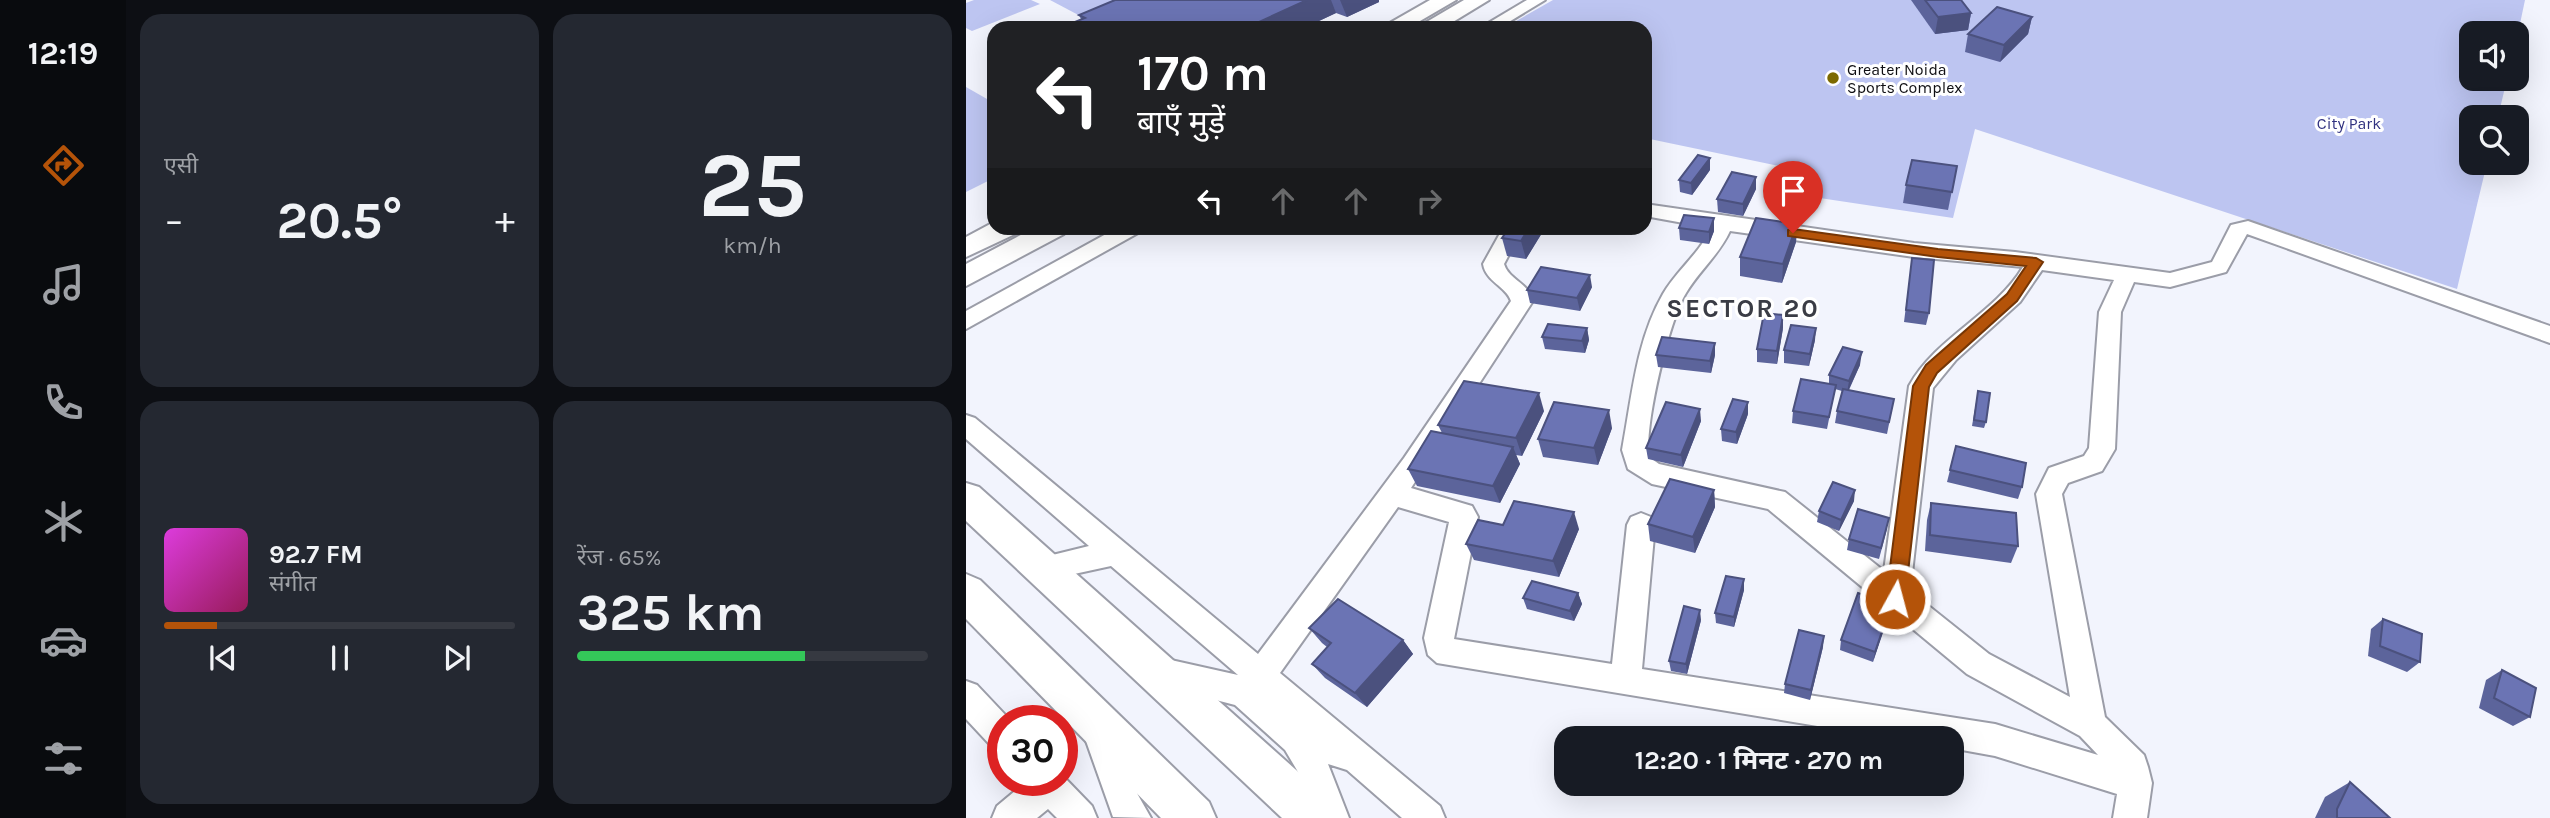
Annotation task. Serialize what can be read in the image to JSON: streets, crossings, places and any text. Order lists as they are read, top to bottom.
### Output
{
  "districts": ["SECTOR 20"],
  "parks": ["City Park"],
  "places": ["Greater Noida Sports Complex"],
  "page": {
    "tabs": "12:19",
    "tile": [
      "एसी",
      ["25", "km/h"],
      ["रेंज · 65%", "325 km"]
    ],
    "turn": ["170 m", "बाएँ मुड़ें"],
    "heat": ["−", "20.5°", "+"],
    "song": ["92.7 FM", "संगीत"],
    "limit": "30",
    "trip": "12:20 · 1 मिनट · 270 m"
  }
}
